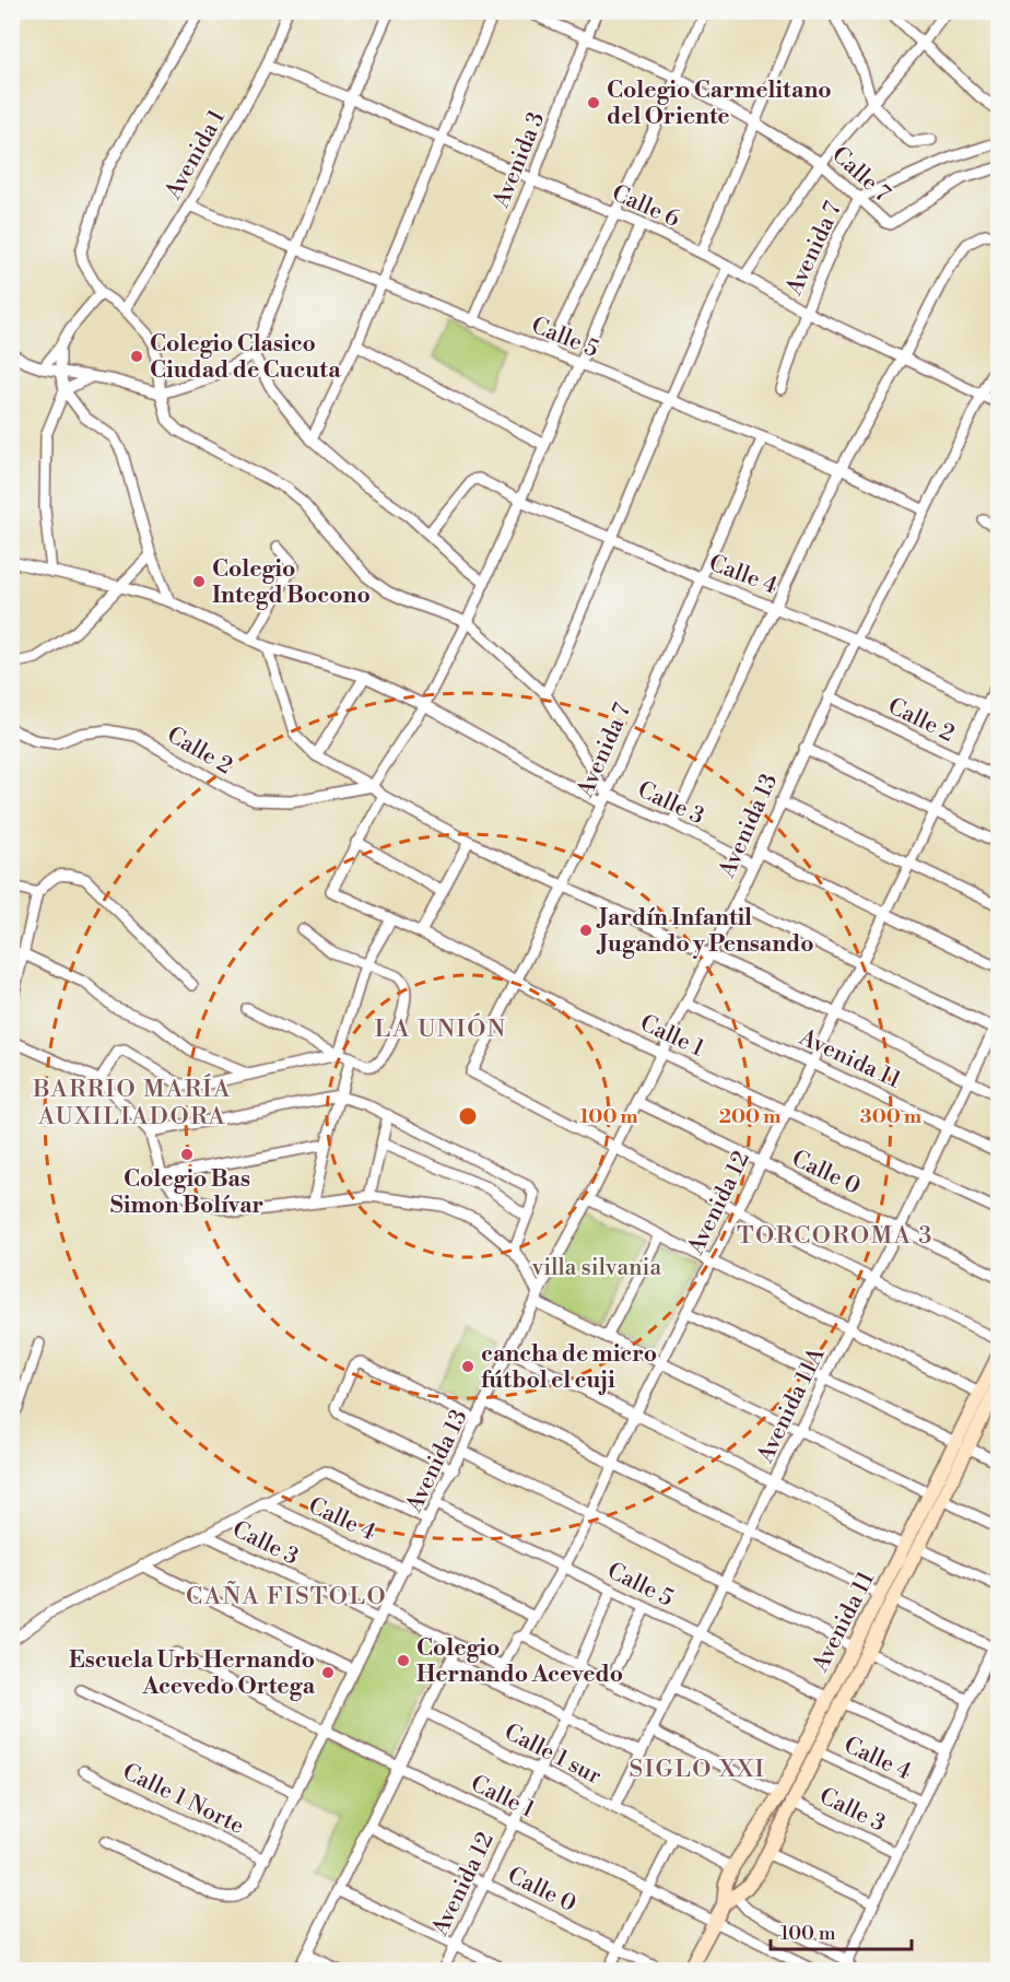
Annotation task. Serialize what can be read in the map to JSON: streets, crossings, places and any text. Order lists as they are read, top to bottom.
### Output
{
  "streets": {
    "street": [
      "Avenida 1",
      "Avenida 3",
      "Calle 7",
      "Calle 6",
      "Avenida 7",
      "Calle 5",
      "Calle 4",
      "Calle 2",
      "Calle 3",
      "Avenida 13",
      "Calle 1",
      "Avenida 11",
      "Calle 0",
      "Avenida 12",
      "Avenida 11A",
      "Calle 1 sur",
      "Calle 1 Norte"
    ]
  },
  "crossings": [
    ["Avenida 1", "Calle 6"],
    ["Avenida 1", "Calle 5"],
    ["Avenida 3", "Calle 7"],
    ["Avenida 3", "Calle 6"],
    ["Avenida 3", "Calle 5"],
    ["Calle 7", "Avenida 7"],
    ["Calle 6", "Avenida 7"],
    ["Calle 6", "Avenida 13"],
    ["Avenida 7", "Calle 5"],
    ["Avenida 7", "Calle 4"],
    ["Avenida 7", "Calle 3"],
    ["Avenida 7", "Avenida 13"],
    ["Avenida 7", "Calle 1"],
    ["Calle 5", "Avenida 13"],
    ["Calle 5", "Avenida 11"],
    ["Calle 5", "Avenida 12"],
    ["Calle 5", "Avenida 11A"],
    ["Calle 4", "Avenida 13"],
    ["Calle 4", "Avenida 11"],
    ["Calle 4", "Avenida 12"],
    ["Calle 2", "Avenida 13"],
    ["Calle 2", "Avenida 12"],
    ["Calle 3", "Avenida 13"],
    ["Calle 3", "Avenida 11"],
    ["Calle 3", "Avenida 12"],
    ["Calle 3", "Avenida 11A"],
    ["Avenida 13", "Calle 1"],
    ["Avenida 13", "Avenida 11"],
    ["Avenida 13", "Calle 0"],
    ["Avenida 13", "Calle 1 Norte"],
    ["Calle 1", "Avenida 11"],
    ["Calle 1", "Avenida 12"],
    ["Calle 1", "Avenida 11A"],
    ["Avenida 11", "Avenida 12"],
    ["Avenida 11", "Avenida 11A"],
    ["Avenida 11", "Calle 1 sur"],
    ["Calle 0", "Avenida 12"],
    ["Calle 0", "Avenida 11A"],
    ["Avenida 12", "Calle 1 sur"],
    ["Avenida 11A", "Calle 1 sur"]
  ],
  "districts": [
    "LA UNIÓN",
    "BARRIO MARÍA AUXILIADORA",
    "TORCOROMA 3",
    "CAÑA FISTOLO",
    "SIGLO XXI"
  ],
  "parks": ["villa silvania"],
  "places": [
    "Colegio Carmelitano del Oriente",
    "Colegio Clasico Ciudad de Cucuta",
    "Colegio Integd Bocono",
    "Jardín Infantil Jugando y Pensando",
    "Colegio Bas Simon Bolívar",
    "cancha de micro fútbol el cuji",
    "Colegio Hernando Acevedo",
    "Escuela Urb Hernando Acevedo Ortega"
  ],
  "scale_bar": "100 m",
  "rings": ["100 m", "200 m", "300 m"]
}
